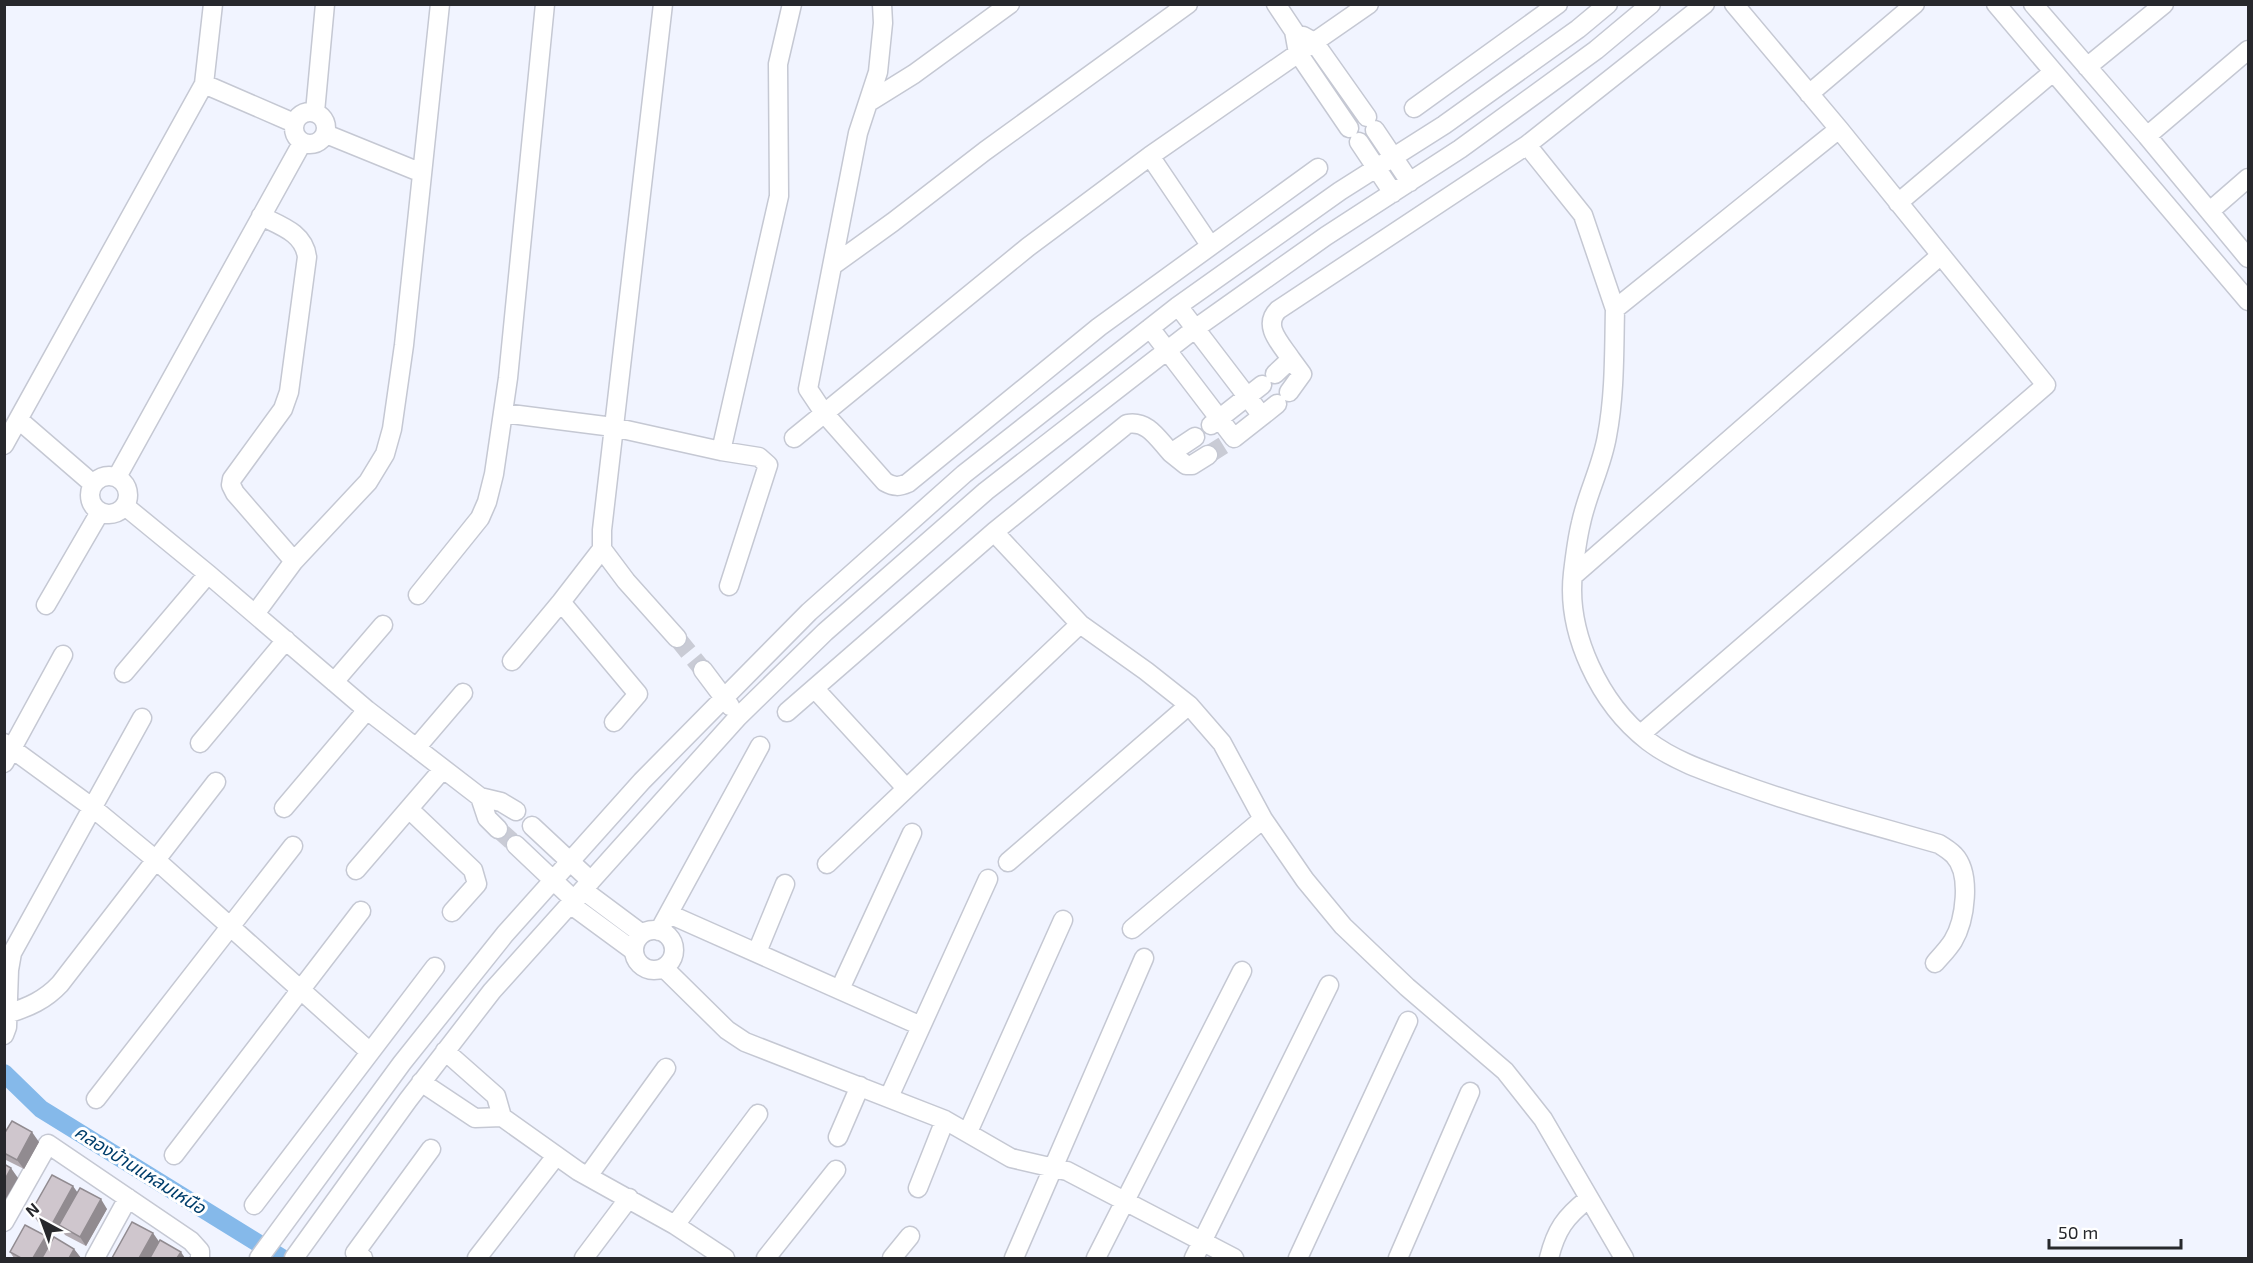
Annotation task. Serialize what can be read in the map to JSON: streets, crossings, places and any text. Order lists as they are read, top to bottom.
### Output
{
  "water": ["คลองบ้านแหลมเหนือ"],
  "scale_bar": "50 m",
  "north": "top left"
}
